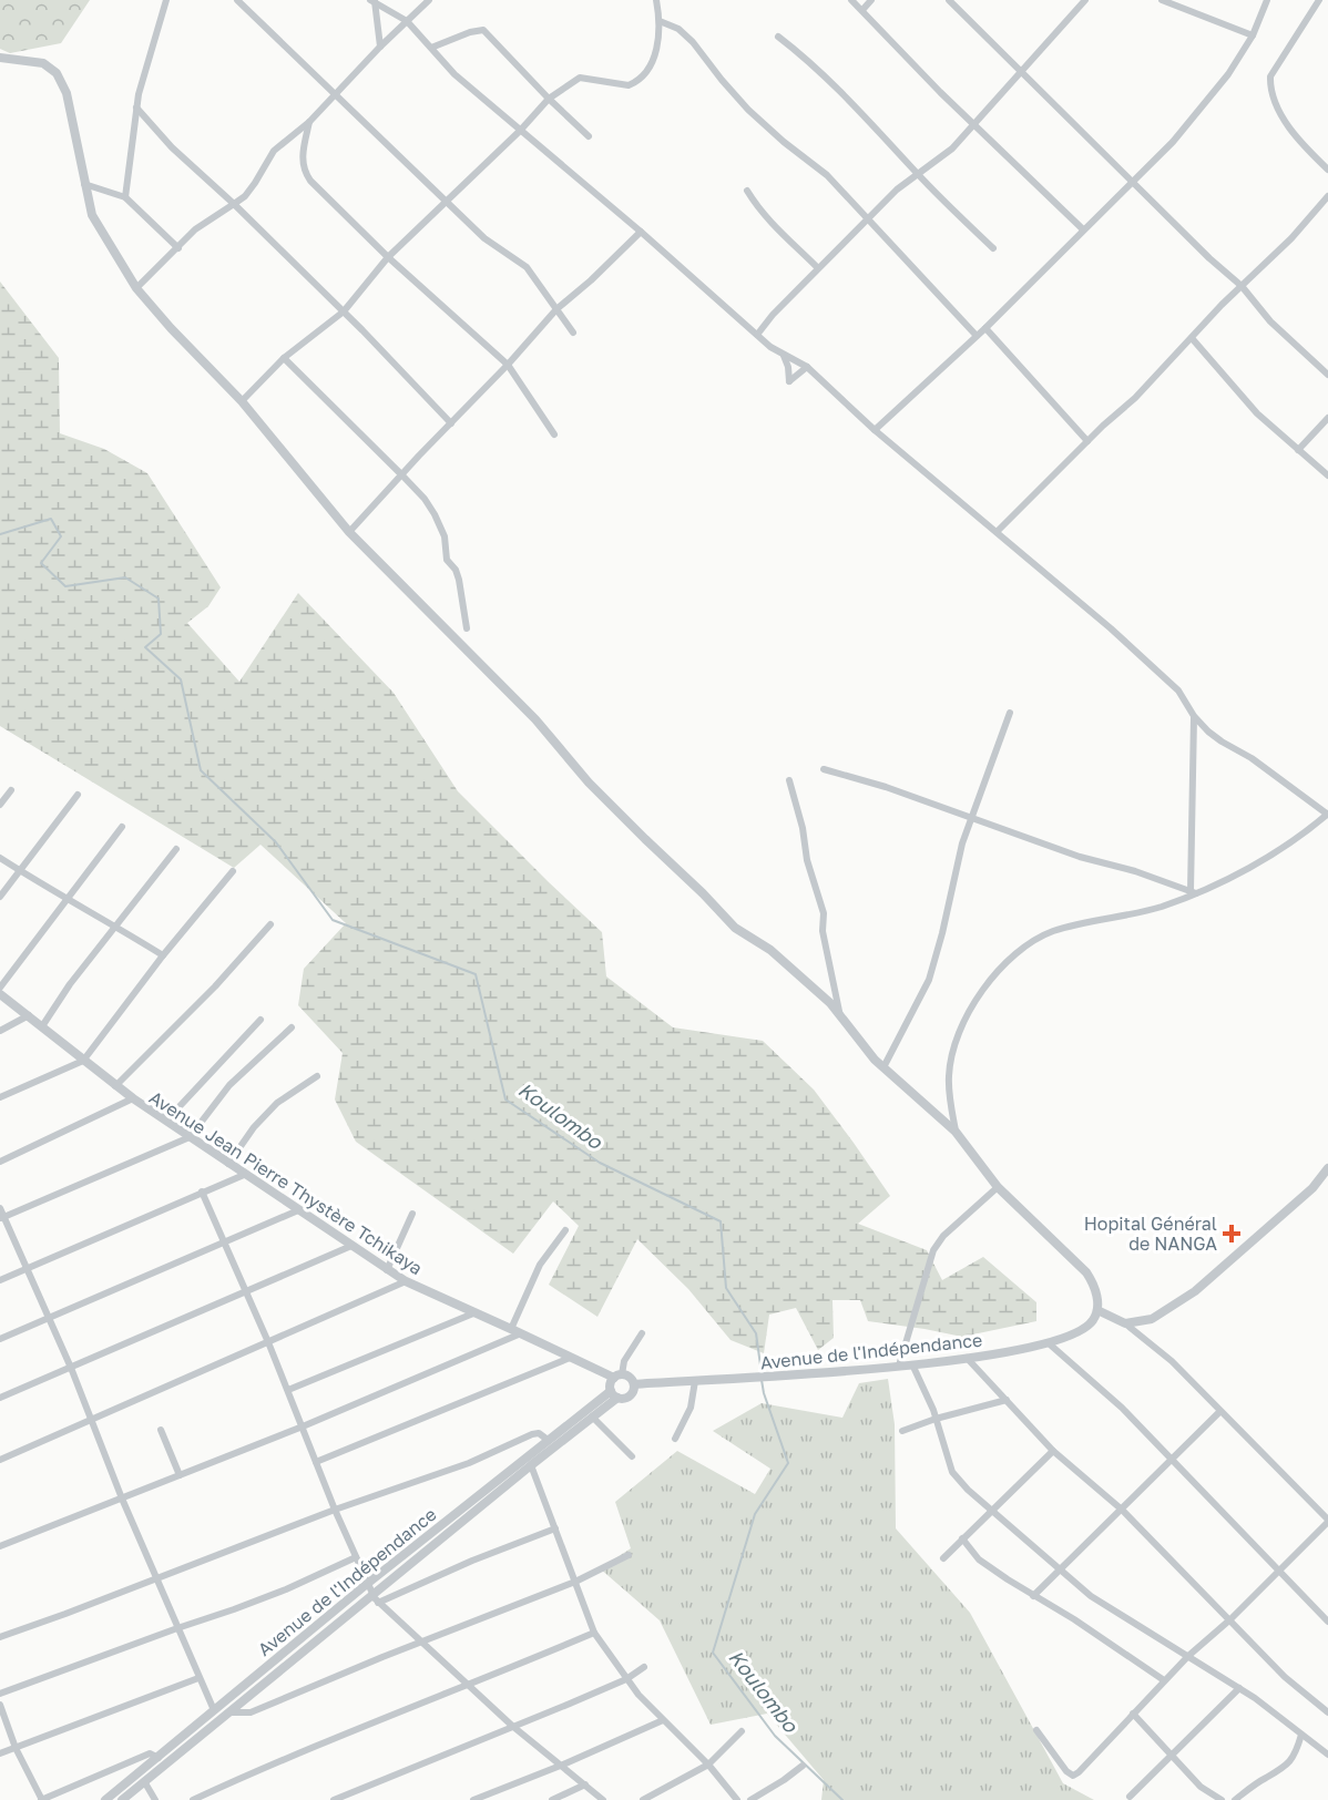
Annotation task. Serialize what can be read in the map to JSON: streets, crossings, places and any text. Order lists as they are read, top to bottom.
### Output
{
  "streets": {
    "street": ["Avenue Jean Pierre Thystère Tchikaya", "Avenue de l'Indépendance"]
  },
  "crossings": [
    ["Avenue Jean Pierre Thystère Tchikaya", "Avenue de l'Indépendance"]
  ],
  "water": ["Koulombo"],
  "places": {
    "health": ["Hopital Général de NANGA"]
  }
}
